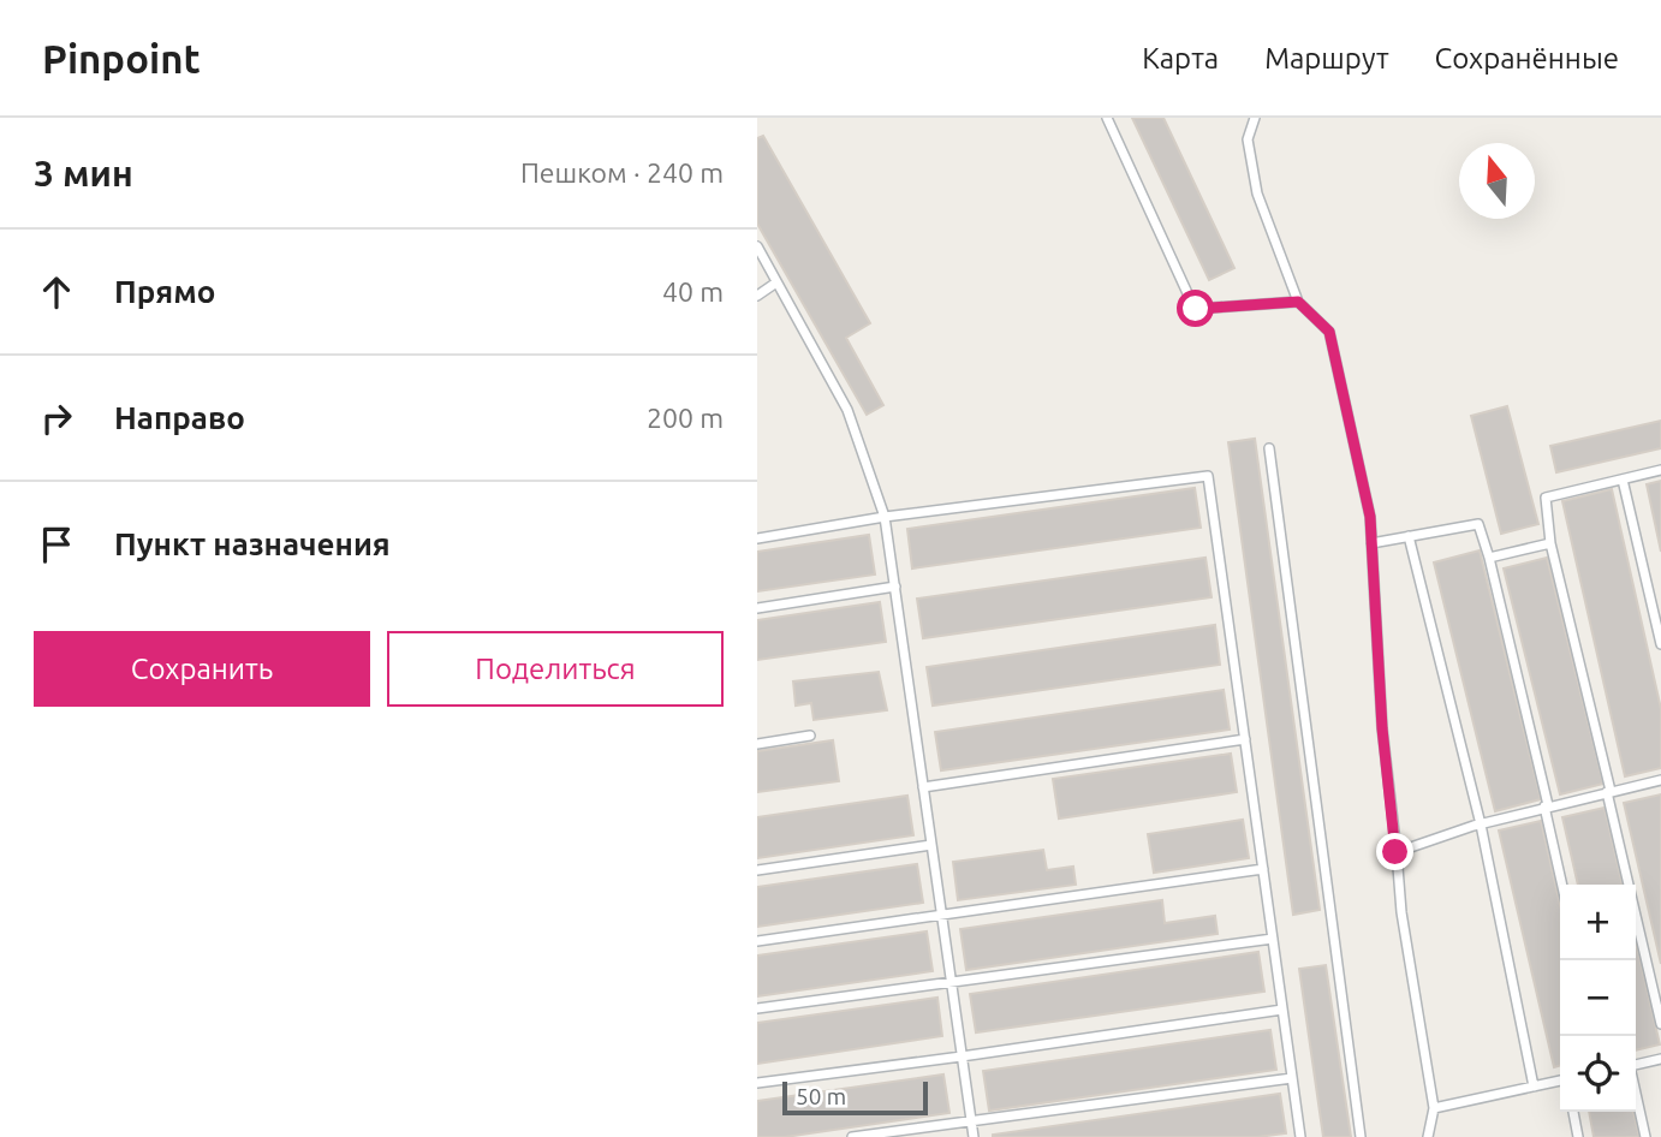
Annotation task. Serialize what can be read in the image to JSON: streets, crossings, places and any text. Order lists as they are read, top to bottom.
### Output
{
  "scale_bar": "50 m",
  "north": "top",
  "page": {
    "header": "Pinpoint",
    "nav": ["Карта", "Маршрут", "Сохранённые"],
    "heading": ["3 мин", "Пешком · 240 m"],
    "list": [
      ["Прямо", "40 m"],
      ["Направо", "200 m"],
      "Пункт назначения"
    ],
    "buttons": ["Сохранить", "Поделиться"],
    "map_buttons": ["+", "−"],
    "scale": "50 m"
  }
}
